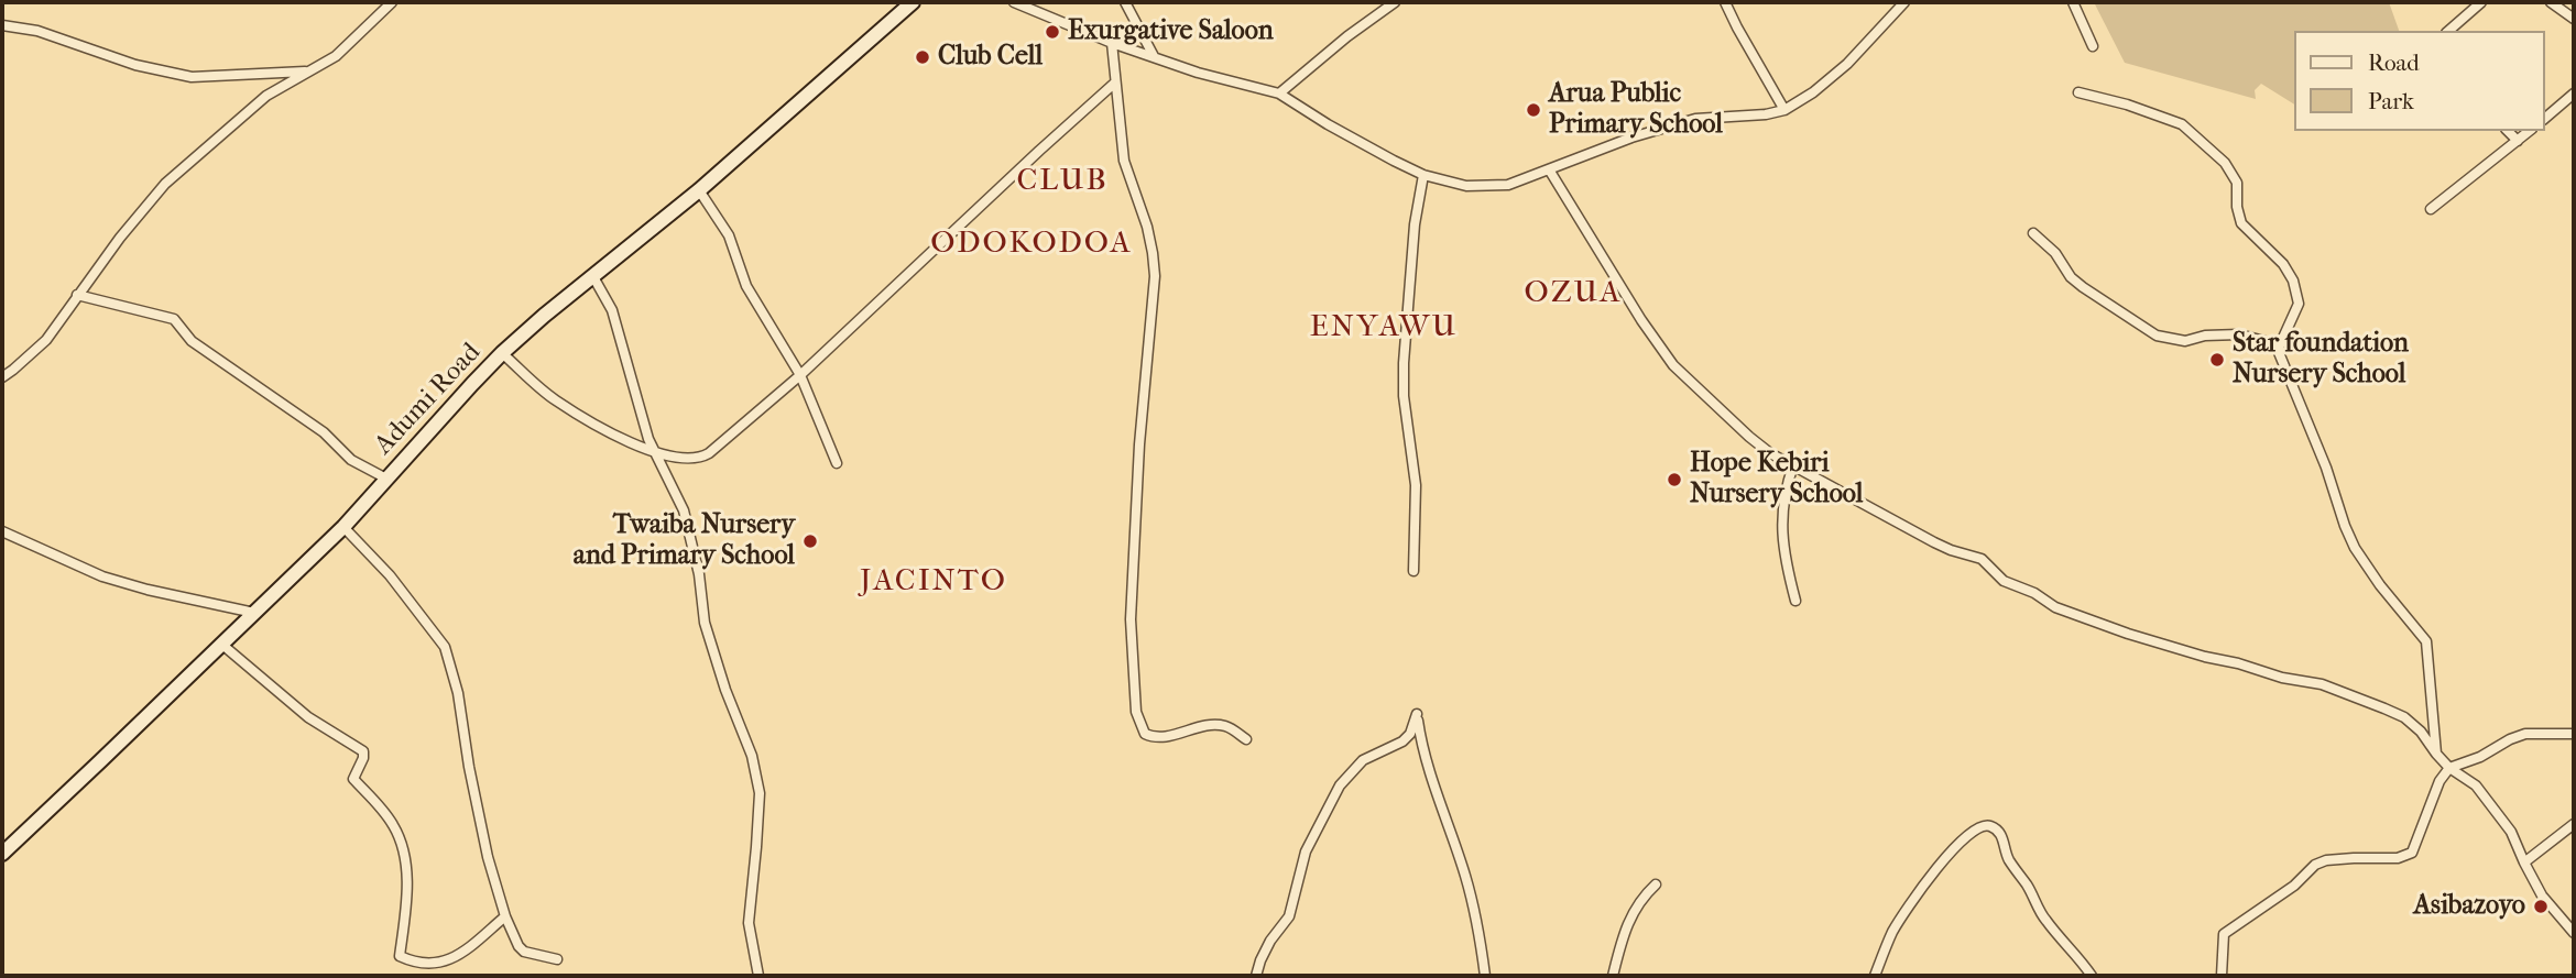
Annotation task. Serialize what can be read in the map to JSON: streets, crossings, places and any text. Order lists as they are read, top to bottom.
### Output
{
  "streets": {
    "main road": ["Adumi Road"]
  },
  "districts": [
    "CLUB",
    "ODOKODOA",
    "OZUA",
    "ENYAWU",
    "JACINTO"
  ],
  "places": [
    "Exurgative Saloon",
    "Club Cell",
    "Arua Public Primary School",
    "Star foundation Nursery School",
    "Hope Kebiri Nursery School",
    "Twaiba Nursery and Primary School",
    "Asibazoyo"
  ],
  "legend": ["Road", "Park"]
}
